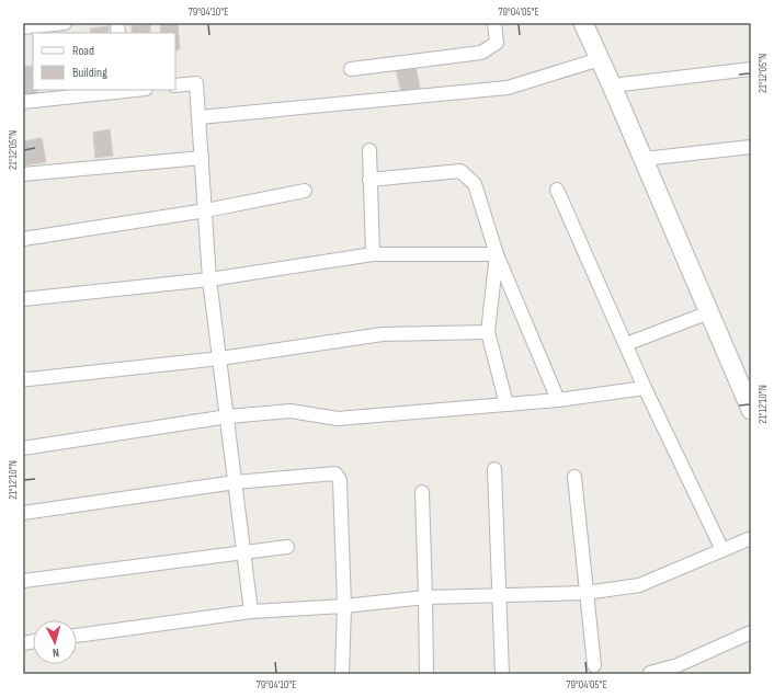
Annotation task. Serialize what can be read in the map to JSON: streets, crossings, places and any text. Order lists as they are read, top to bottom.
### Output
{
  "legend": ["Road", "Building"],
  "north": "bottom",
  "coordinates": [
    "79°04'10\"E",
    "79°04'05\"E",
    "21°12'05\"N",
    "21°12'10\"N"
  ]
}
